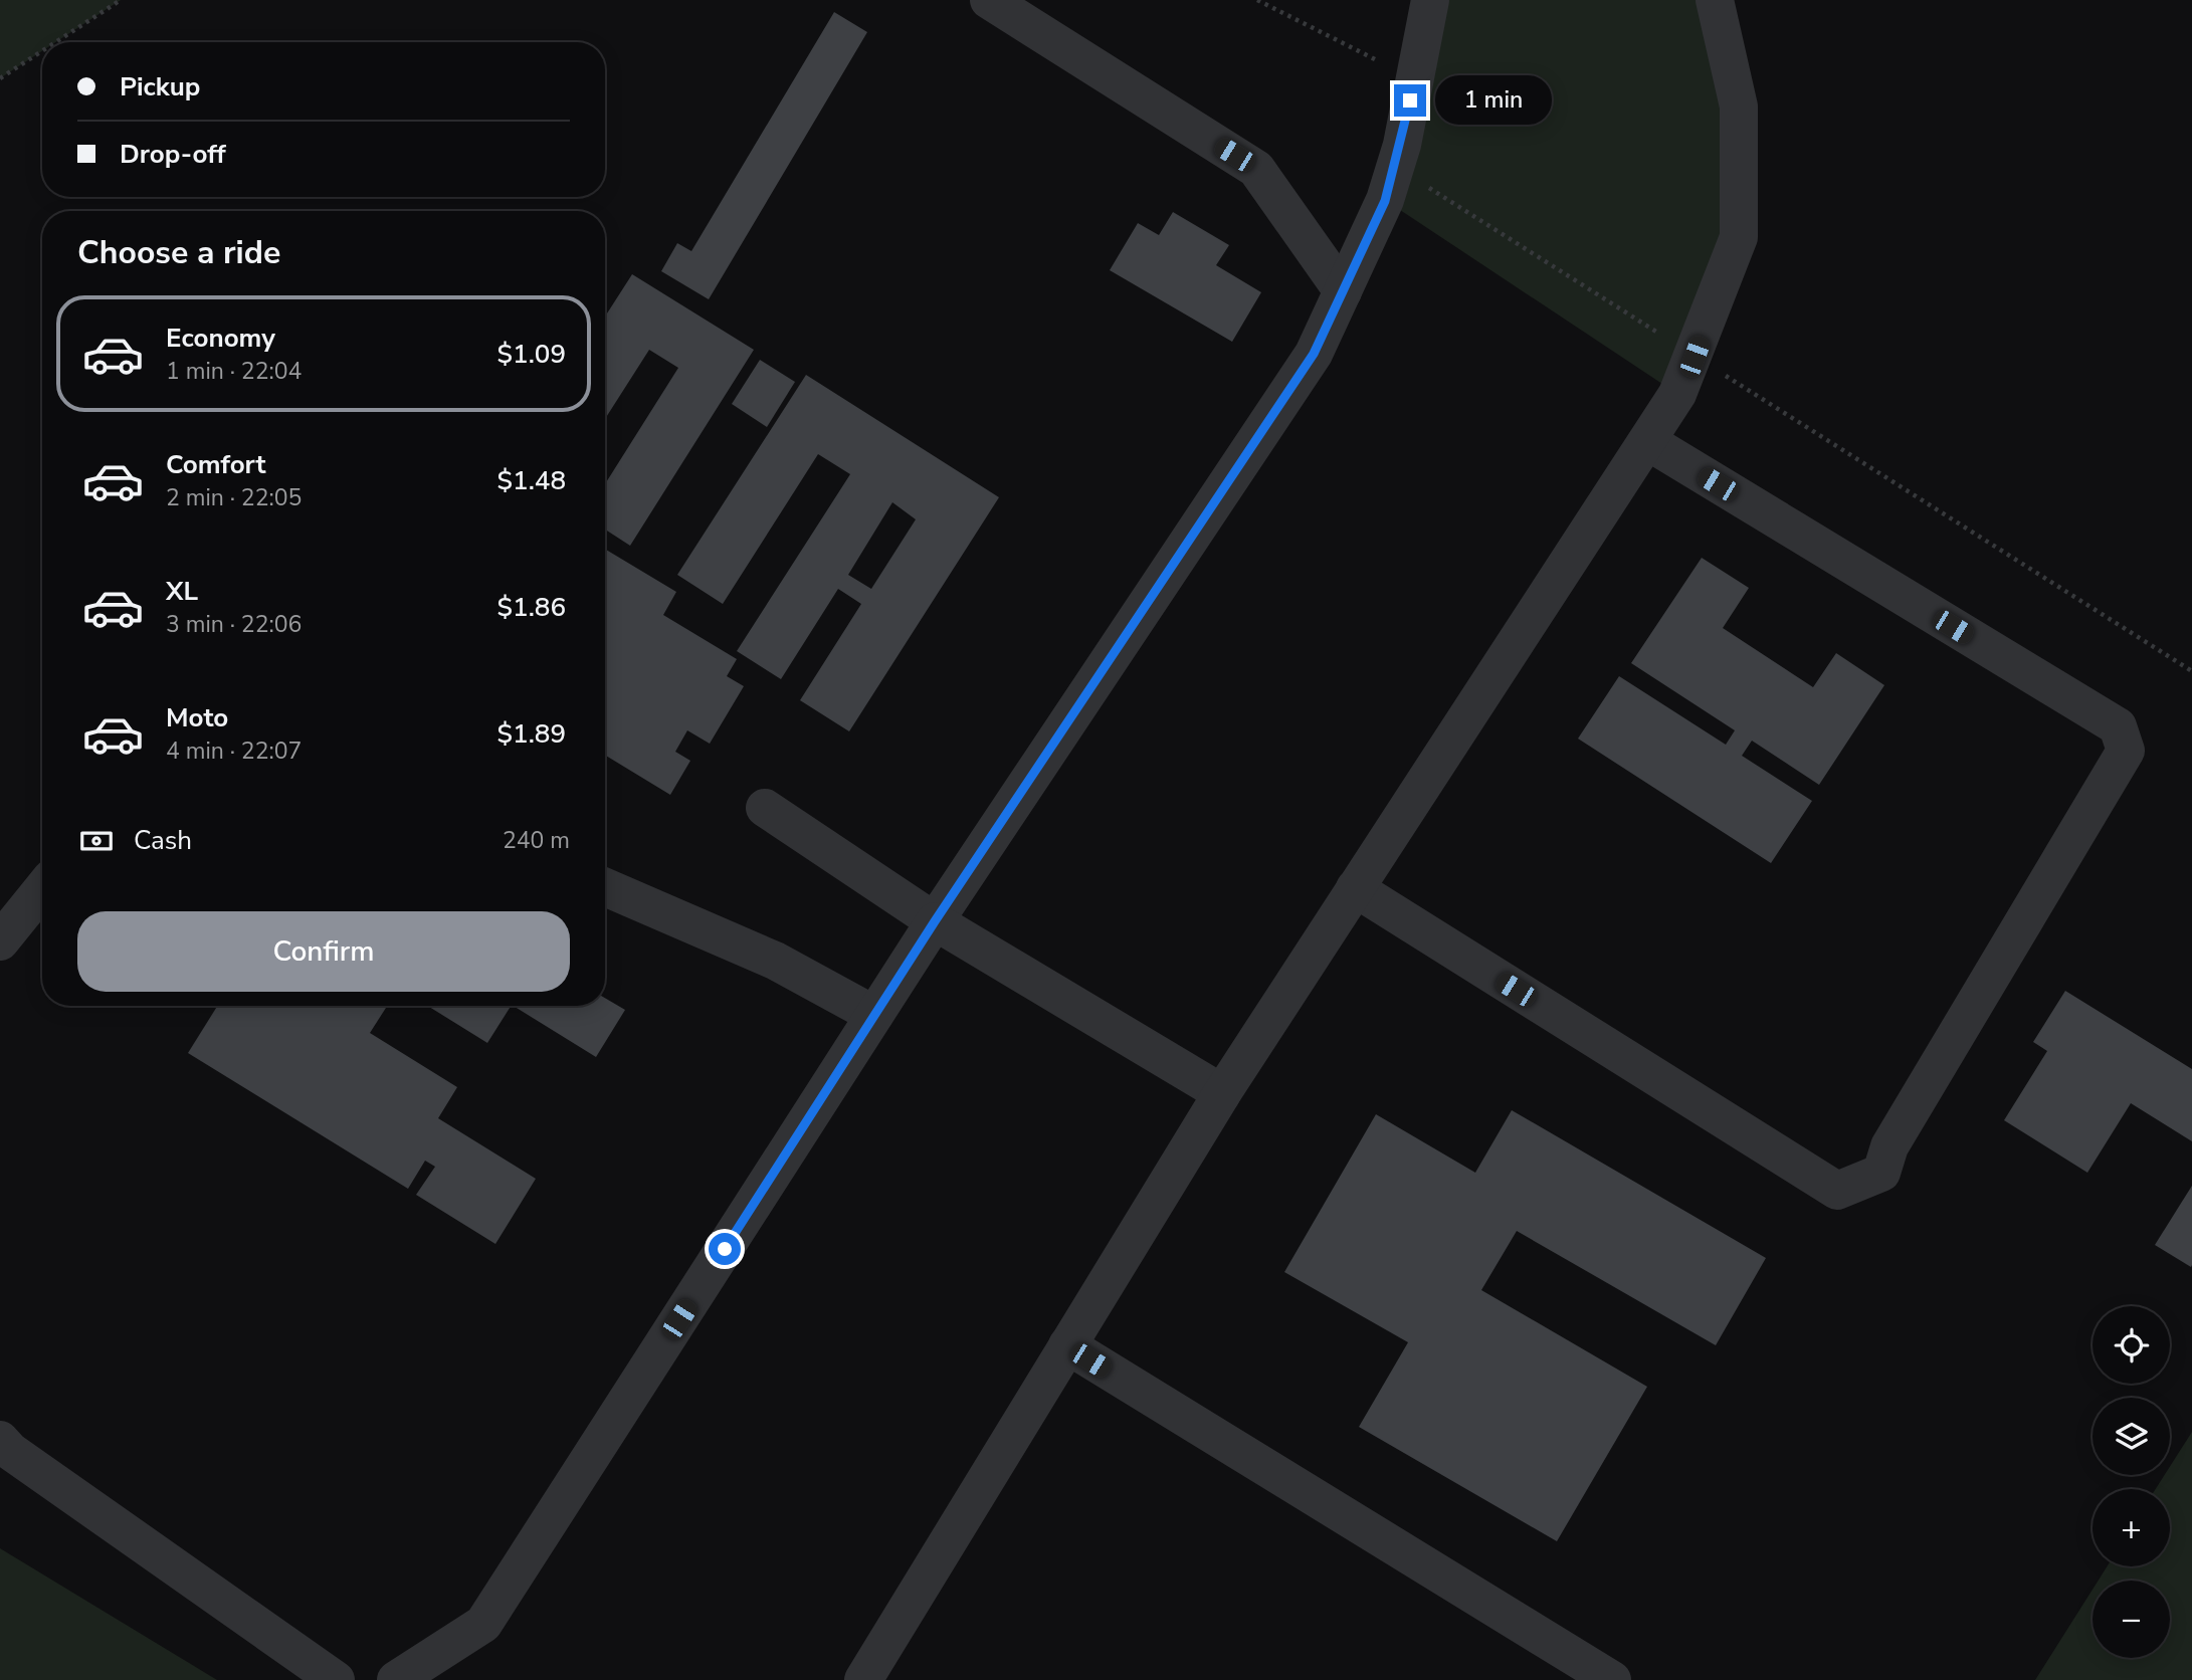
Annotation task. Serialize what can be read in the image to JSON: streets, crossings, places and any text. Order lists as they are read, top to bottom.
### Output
{
  "page": {
    "banner": ["Pickup", "Drop-off"],
    "bubble": "1 min",
    "heading": "Choose a ride",
    "list": [
      {
        "name": "Economy",
        "note": "1 min · 22:04",
        "value": "$1.09"
      },
      {
        "name": "Comfort",
        "note": "2 min · 22:05",
        "value": "$1.48"
      },
      {
        "name": "XL",
        "note": "3 min · 22:06",
        "value": "$1.86"
      },
      {
        "name": "Moto",
        "note": "4 min · 22:07",
        "value": "$1.89"
      }
    ],
    "pay": ["Cash", "240 m"],
    "buttons": "Confirm",
    "map_buttons": ["+", "−"]
  }
}
